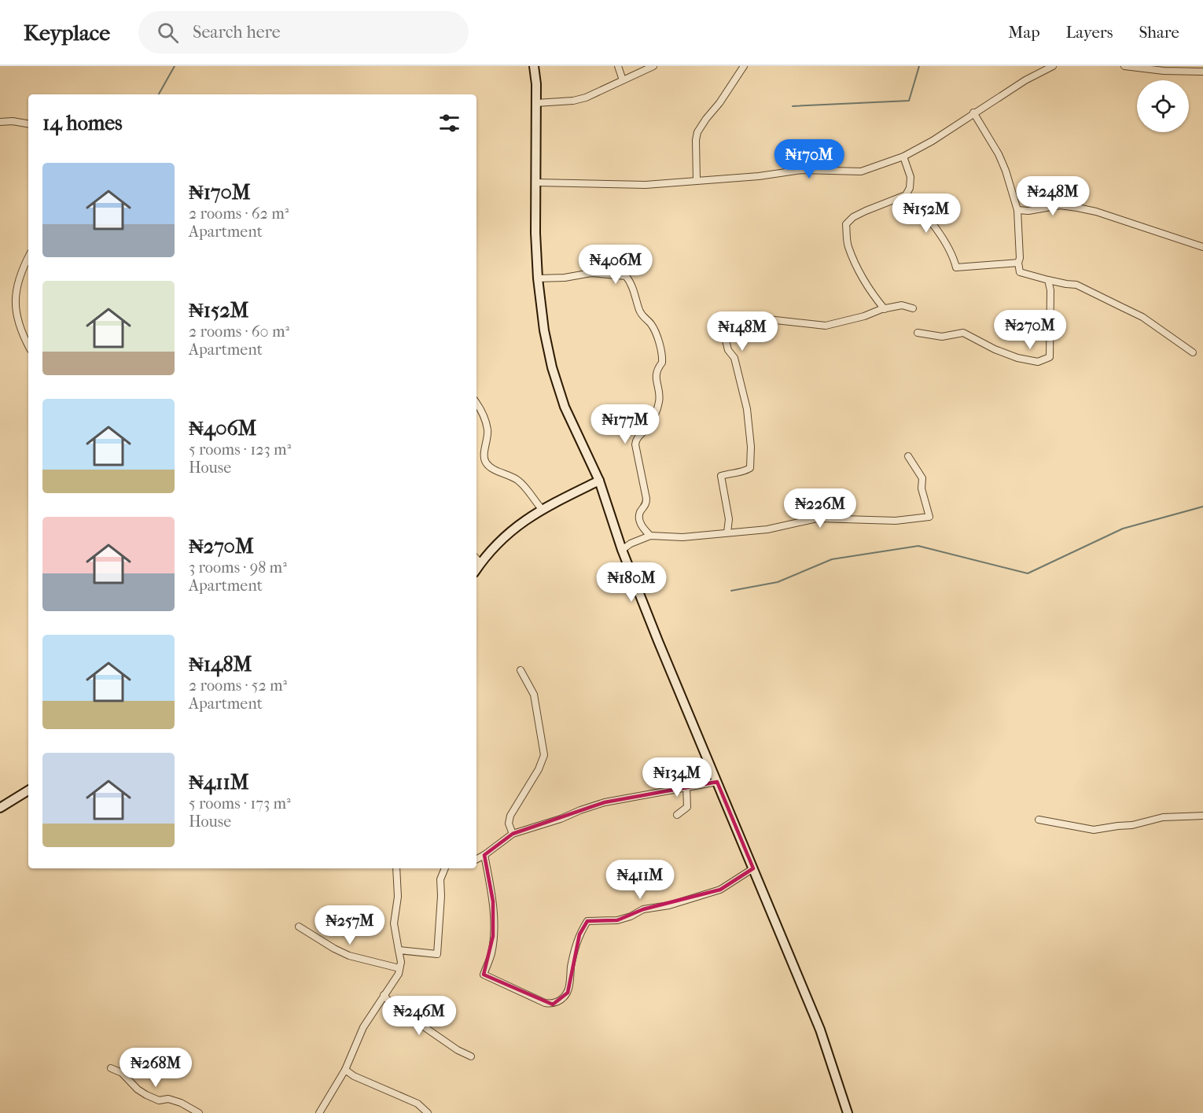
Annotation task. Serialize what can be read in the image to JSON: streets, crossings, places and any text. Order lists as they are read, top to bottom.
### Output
{
  "page": {
    "header": "Keyplace",
    "search": "Search here",
    "nav": ["Map", "Layers", "Share"],
    "heading": "14 homes",
    "price": [
      "₦170M",
      "₦248M",
      "₦152M",
      "₦406M",
      "₦270M",
      "₦148M",
      "₦177M",
      "₦226M",
      "₦180M",
      "₦134M",
      "₦411M",
      "₦257M",
      "₦246M",
      "₦268M"
    ],
    "list": [
      {
        "name": "₦170M",
        "note": "2 rooms · 62 m² · Apartment"
      },
      {
        "name": "₦152M",
        "note": "2 rooms · 60 m² · Apartment"
      },
      {
        "name": "₦406M",
        "note": "5 rooms · 123 m² · House"
      },
      {
        "name": "₦270M",
        "note": "3 rooms · 98 m² · Apartment"
      },
      {
        "name": "₦148M",
        "note": "2 rooms · 52 m² · Apartment"
      },
      {
        "name": "₦411M",
        "note": "5 rooms · 173 m² · House"
      }
    ]
  }
}
